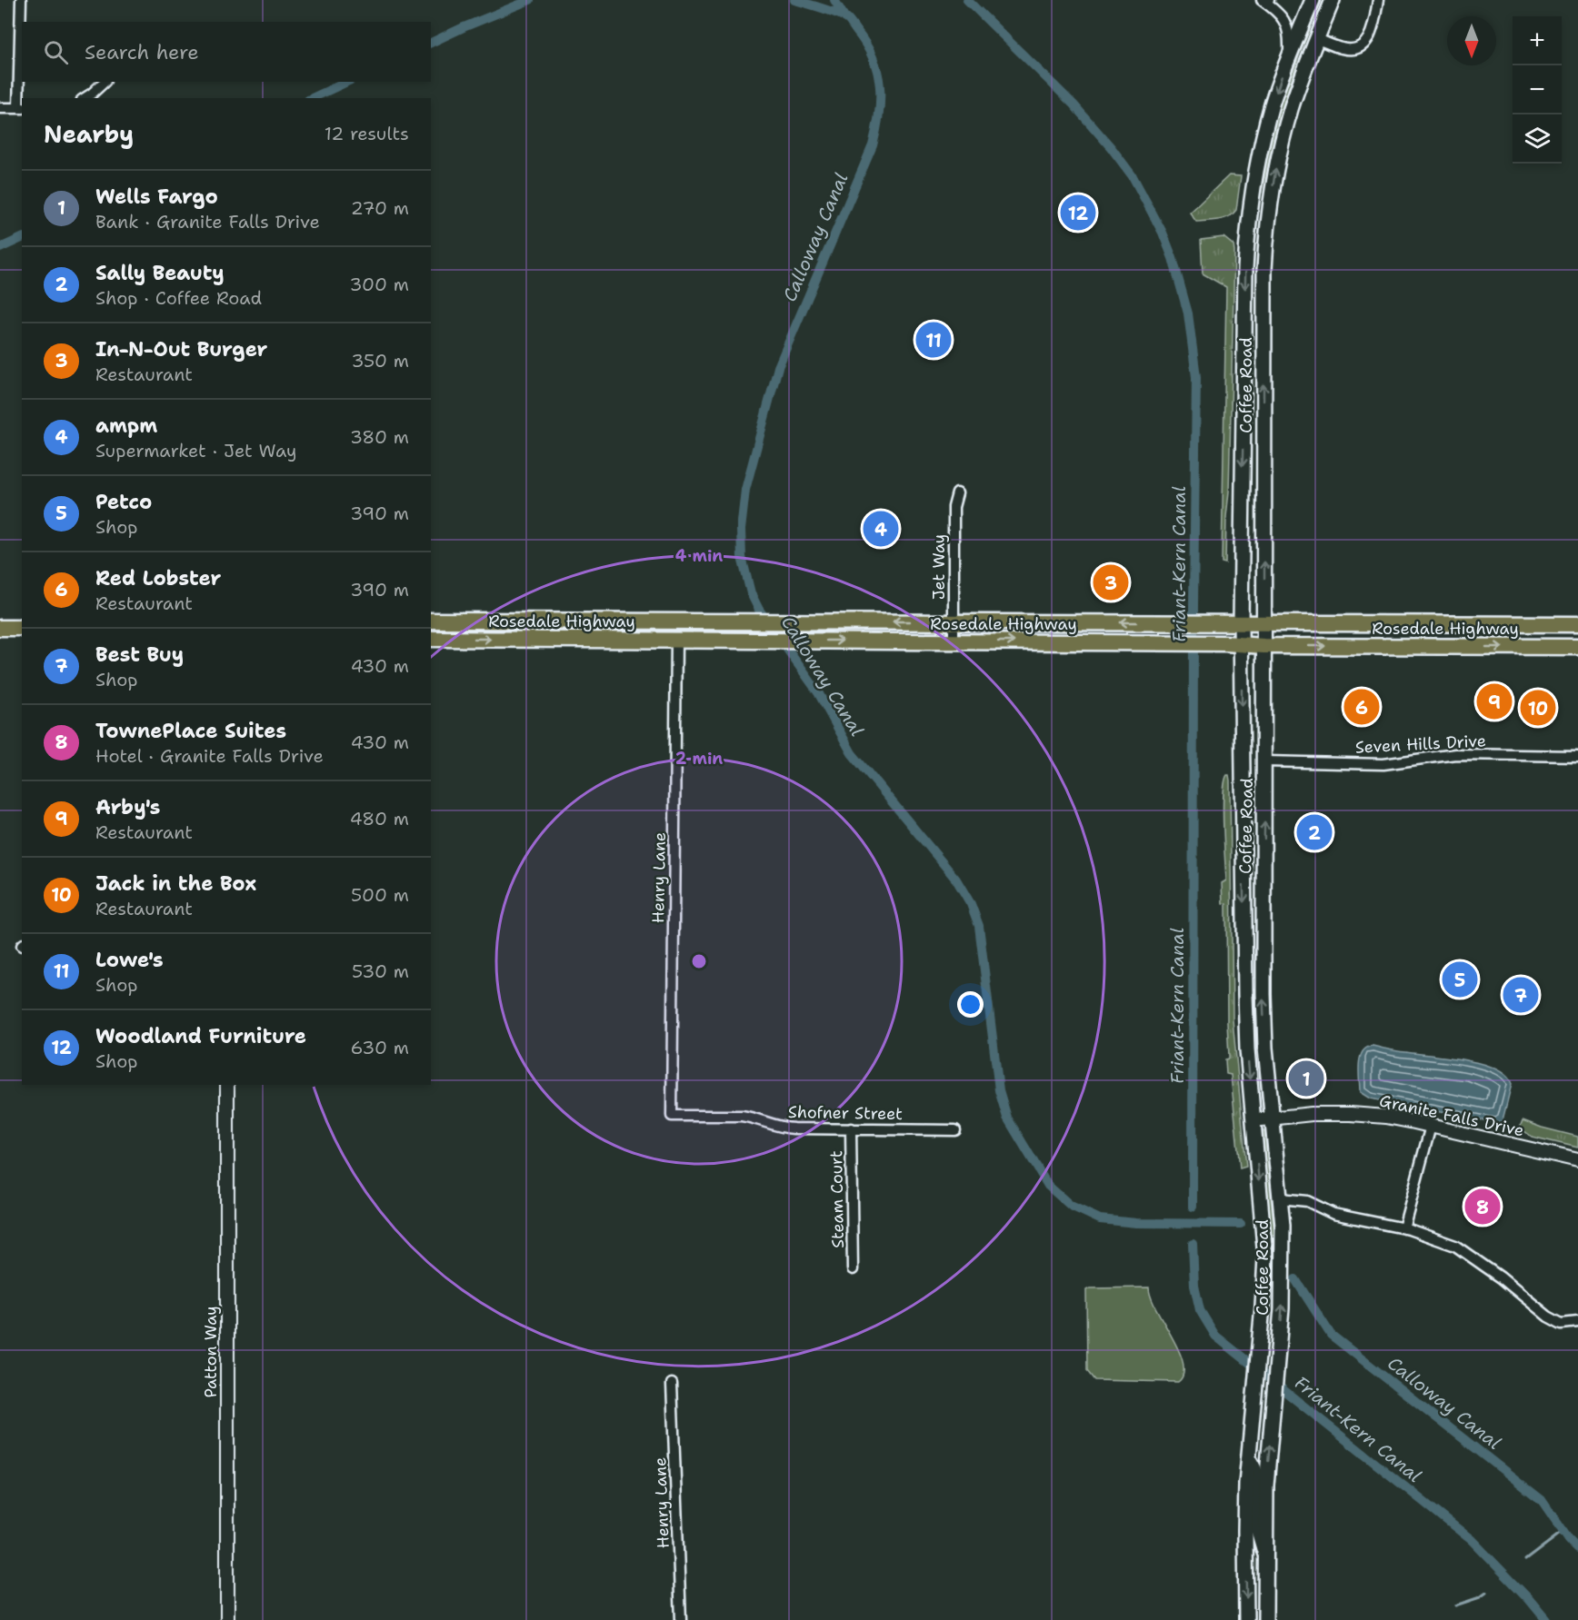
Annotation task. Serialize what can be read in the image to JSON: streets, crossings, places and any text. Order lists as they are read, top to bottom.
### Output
{
  "streets": {
    "main road": ["Coffee Road", "Rosedale Highway"],
    "street": [
      "Jet Way",
      "Seven Hills Drive",
      "Henry Lane",
      "Shofner Street",
      "Granite Falls Drive",
      "Steam Court",
      "Patton Way"
    ]
  },
  "crossings": [
    ["Coffee Road", "Rosedale Highway"],
    ["Coffee Road", "Seven Hills Drive"],
    ["Coffee Road", "Granite Falls Drive"],
    ["Jet Way", "Rosedale Highway"],
    ["Rosedale Highway", "Henry Lane"],
    ["Henry Lane", "Shofner Street"],
    ["Shofner Street", "Steam Court"]
  ],
  "water": ["Calloway Canal", "Friant-Kern Canal"],
  "north": "bottom",
  "page": {
    "map_buttons": ["+", "−"],
    "search": "Search here",
    "heading": ["Nearby", "12 results"],
    "list": [
      {
        "mark": "1",
        "name": "Wells Fargo",
        "note": "Bank · Granite Falls Drive",
        "value": "270 m"
      },
      {
        "mark": "2",
        "name": "Sally Beauty",
        "note": "Shop · Coffee Road",
        "value": "300 m"
      },
      {
        "mark": "3",
        "name": "In-N-Out Burger",
        "note": "Restaurant",
        "value": "350 m"
      },
      {
        "mark": "4",
        "name": "ampm",
        "note": "Supermarket · Jet Way",
        "value": "380 m"
      },
      {
        "mark": "5",
        "name": "Petco",
        "note": "Shop",
        "value": "390 m"
      },
      {
        "mark": "6",
        "name": "Red Lobster",
        "note": "Restaurant",
        "value": "390 m"
      },
      {
        "mark": "7",
        "name": "Best Buy",
        "note": "Shop",
        "value": "430 m"
      },
      {
        "mark": "8",
        "name": "TownePlace Suites",
        "note": "Hotel · Granite Falls Drive",
        "value": "430 m"
      },
      {
        "mark": "9",
        "name": "Arby's",
        "note": "Restaurant",
        "value": "480 m"
      },
      {
        "mark": "10",
        "name": "Jack in the Box",
        "note": "Restaurant",
        "value": "500 m"
      },
      {
        "mark": "11",
        "name": "Lowe's",
        "note": "Shop",
        "value": "530 m"
      },
      {
        "mark": "12",
        "name": "Woodland Furniture",
        "note": "Shop",
        "value": "630 m"
      }
    ],
    "pins": [
      "12",
      "11",
      "4",
      "3",
      "9",
      "6",
      "10",
      "2",
      "5",
      "7",
      "1",
      "8"
    ]
  },
  "rings": ["4 min", "2 min"]
}
